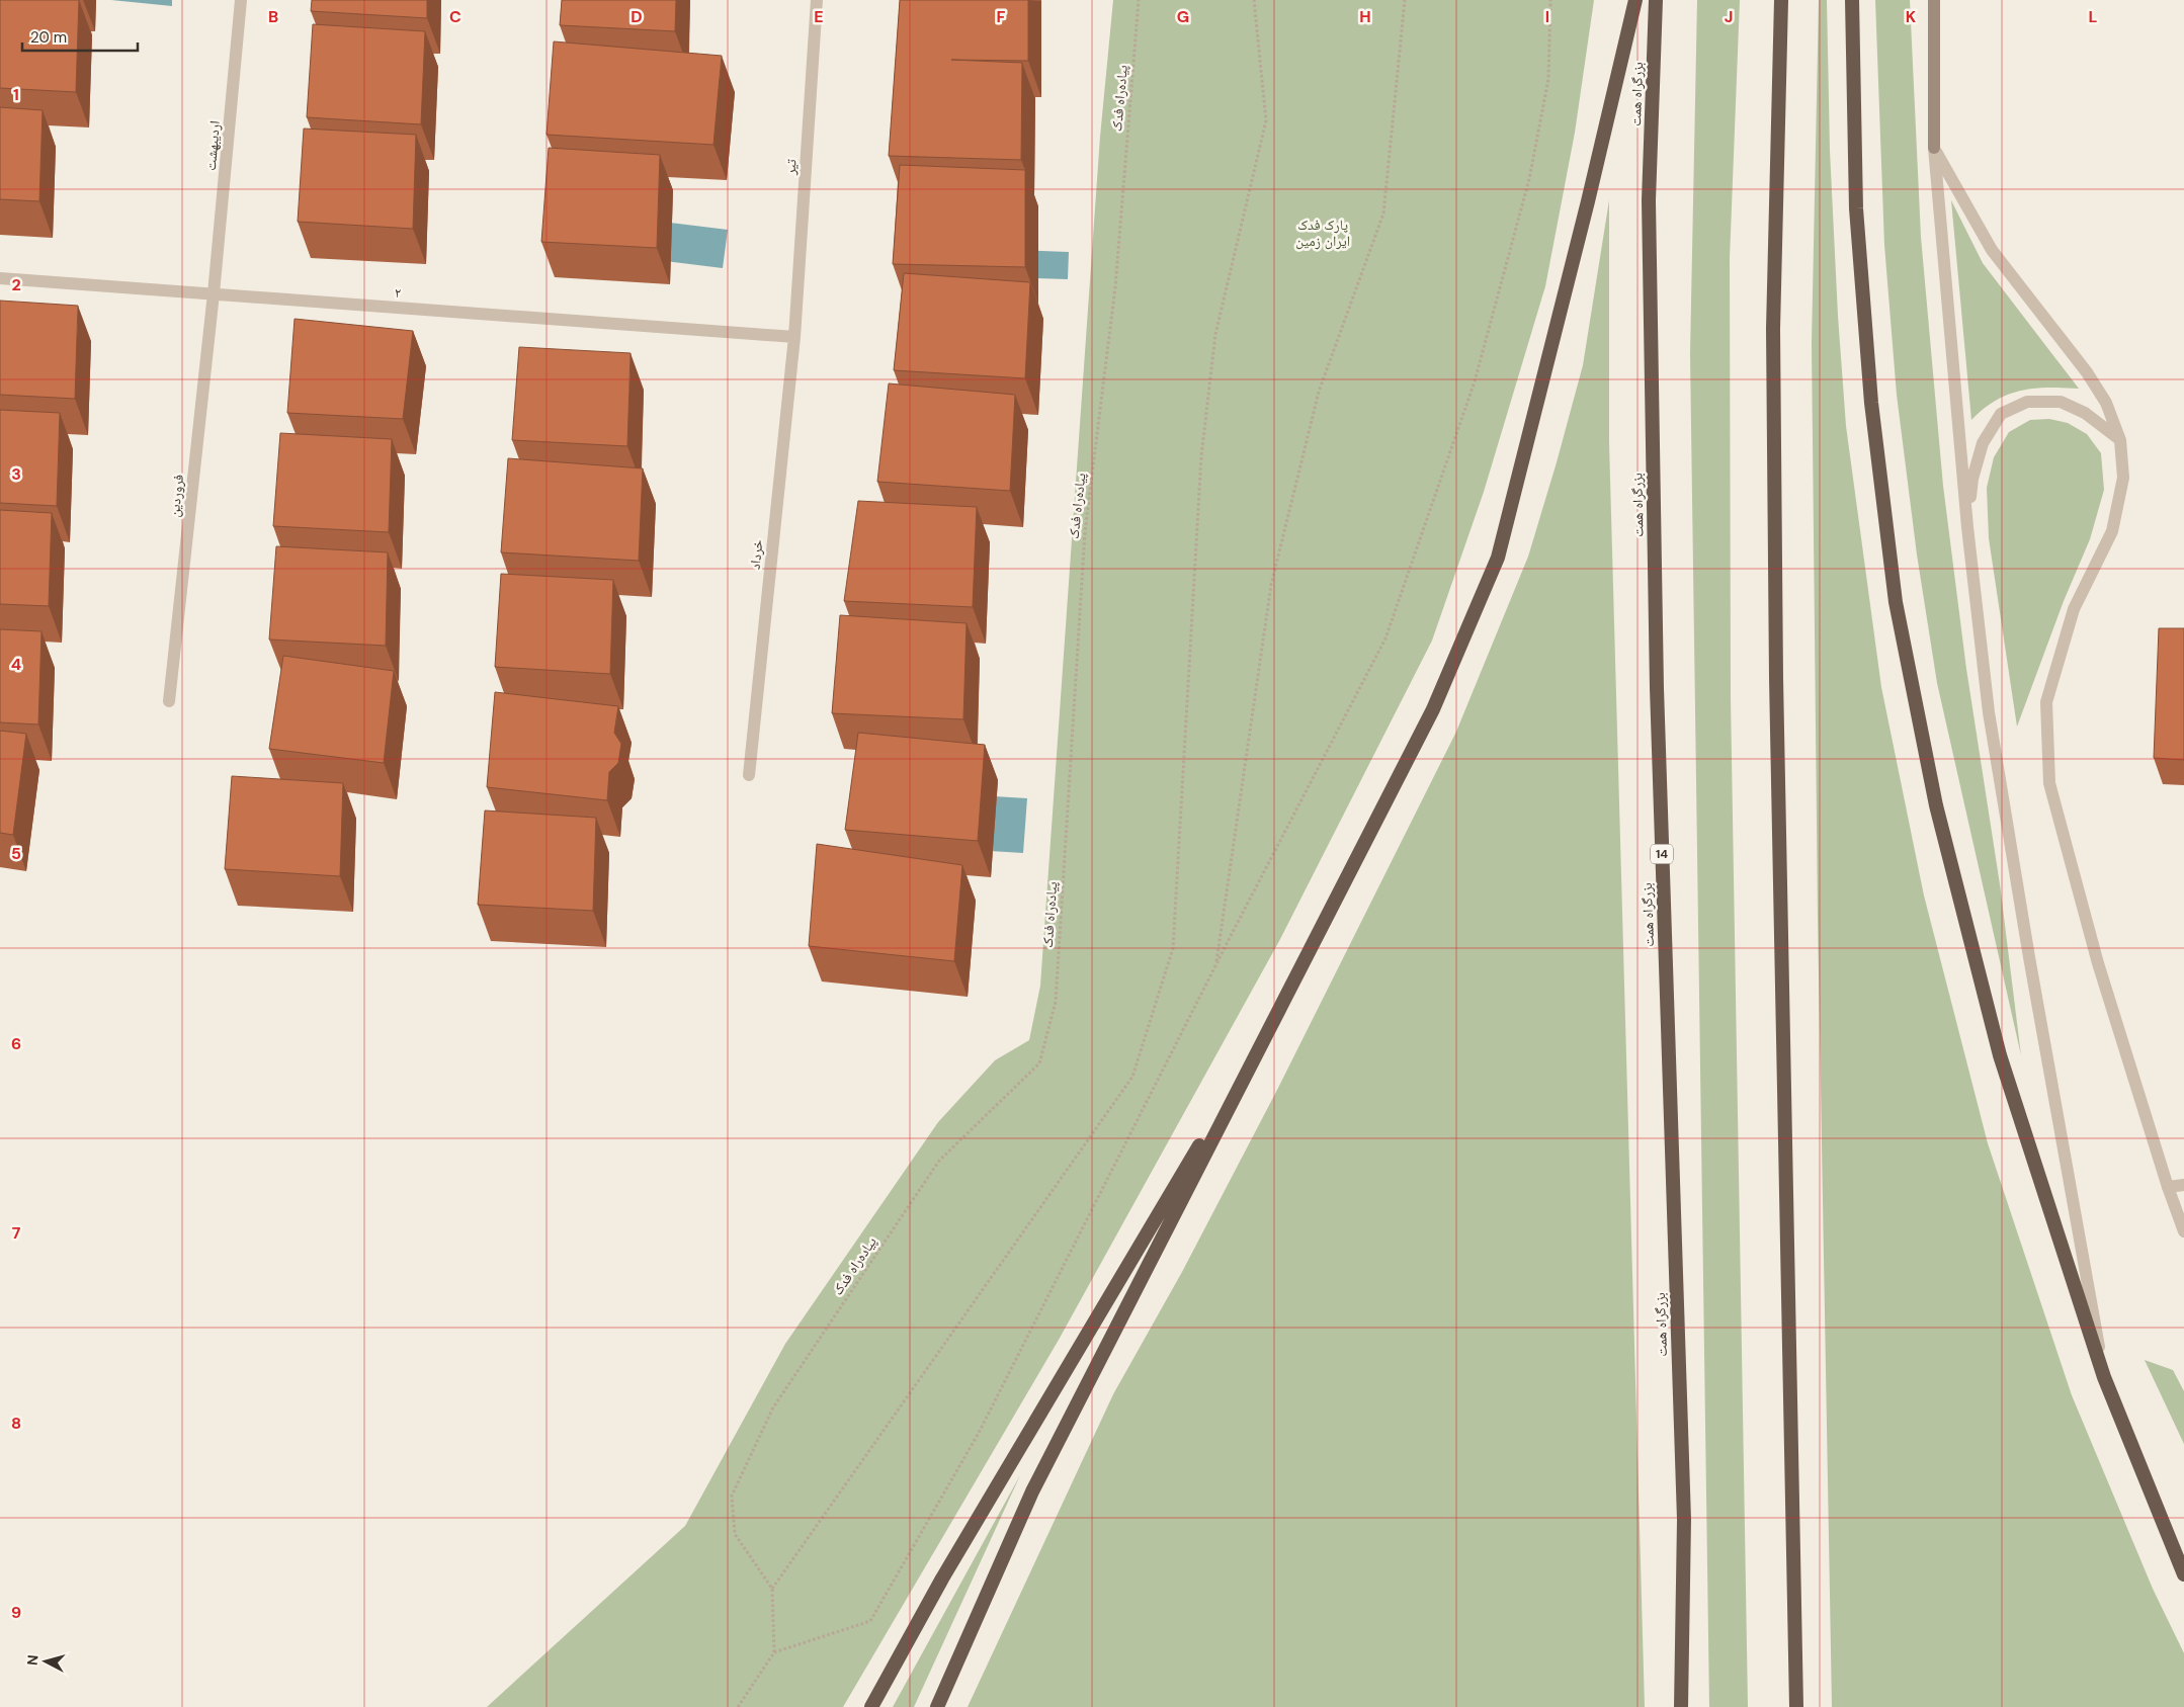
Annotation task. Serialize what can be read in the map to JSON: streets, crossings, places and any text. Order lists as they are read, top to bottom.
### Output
{
  "streets": {
    "highway": ["بزرگراه همت", "14"],
    "street": [
      "اردیبهشت",
      "تیر",
      "۲",
      "فروردین",
      "خرداد"
    ],
    "path": ["پیاده‌راه فدک"]
  },
  "crossings": [
    ["اردیبهشت", "۲"],
    ["اردیبهشت", "فروردین"],
    ["تیر", "۲"],
    ["تیر", "خرداد"],
    ["۲", "فروردین"],
    ["۲", "خرداد"]
  ],
  "parks": ["پارک فدک ایران زمین"],
  "scale_bar": "20 m",
  "north": "left",
  "grid": {
    "columns": [
      "B",
      "C",
      "D",
      "E",
      "F",
      "G",
      "H",
      "I",
      "J",
      "K",
      "L"
    ],
    "rows": [
      "1",
      "2",
      "3",
      "4",
      "5",
      "6",
      "7",
      "8",
      "9"
    ]
  }
}
